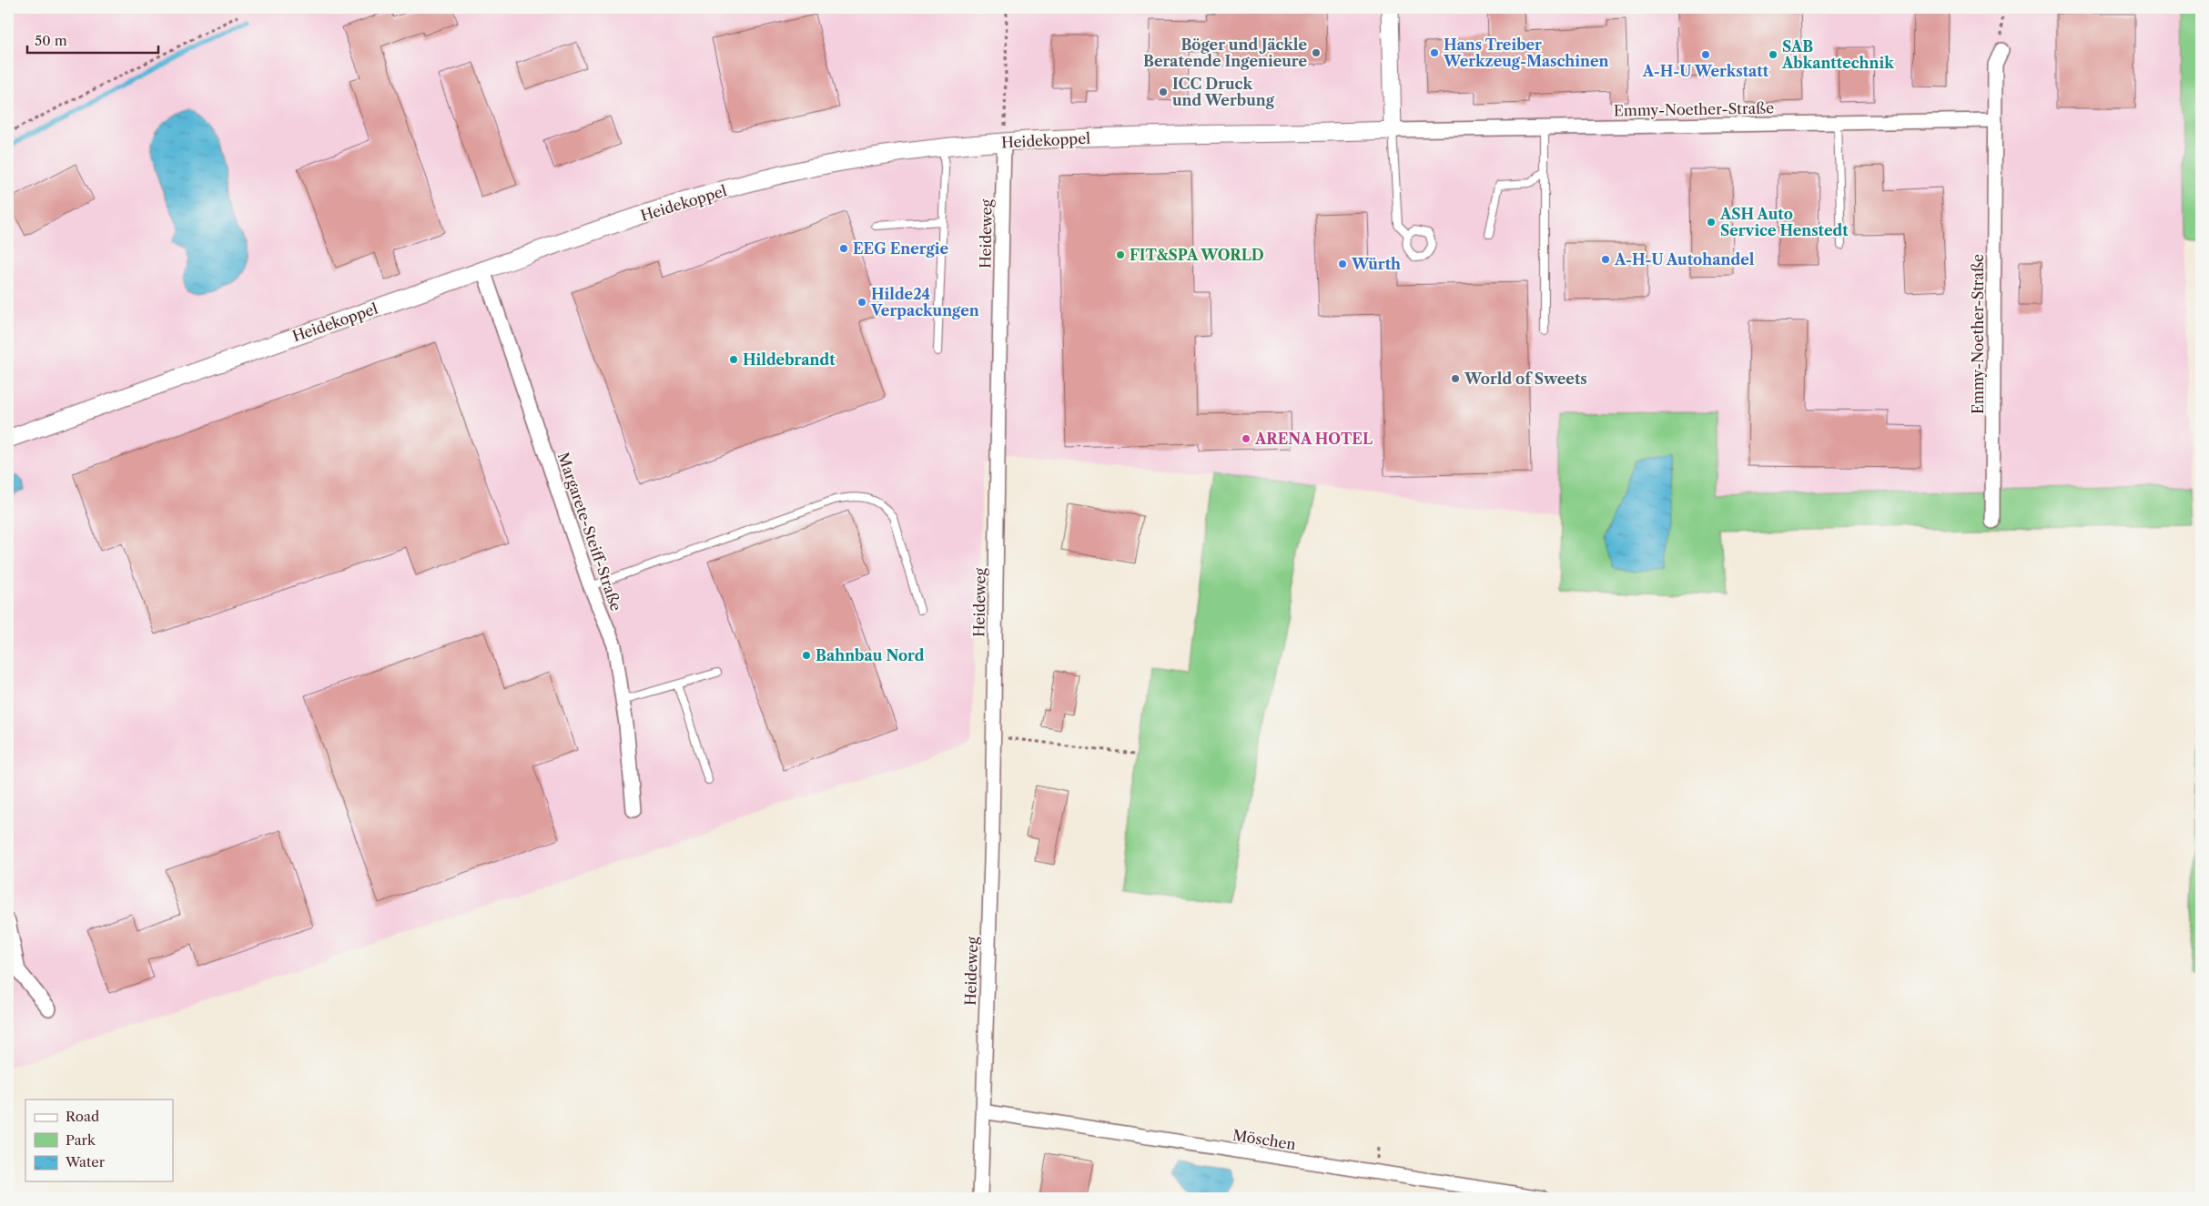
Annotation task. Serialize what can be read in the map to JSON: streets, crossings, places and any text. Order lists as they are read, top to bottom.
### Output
{
  "streets": {
    "street": [
      "Emmy-Noether-Straße",
      "Heidekoppel",
      "Heideweg",
      "Margarete-Steiff-Straße",
      "Möschen"
    ]
  },
  "crossings": [
    ["Emmy-Noether-Straße", "Heidekoppel"],
    ["Heidekoppel", "Heideweg"],
    ["Heidekoppel", "Margarete-Steiff-Straße"],
    ["Heideweg", "Möschen"]
  ],
  "places": [
    "Böger und Jäckle Beratende Ingenieure",
    "Hans Treiber Werkzeug-Maschinen",
    "A-H-U Werkstatt",
    "SAB Abkanttechnik",
    "ICC Druck und Werbung",
    "ASH Auto Service Henstedt",
    "EEG Energie",
    "FIT&SPA WORLD",
    "A-H-U Autohandel",
    "Würth",
    "Hilde24 Verpackungen",
    "Hildebrandt",
    "World of Sweets",
    "ARENA HOTEL",
    "Bahnbau Nord"
  ],
  "legend": ["Road", "Park", "Water"],
  "scale_bar": "50 m"
}
